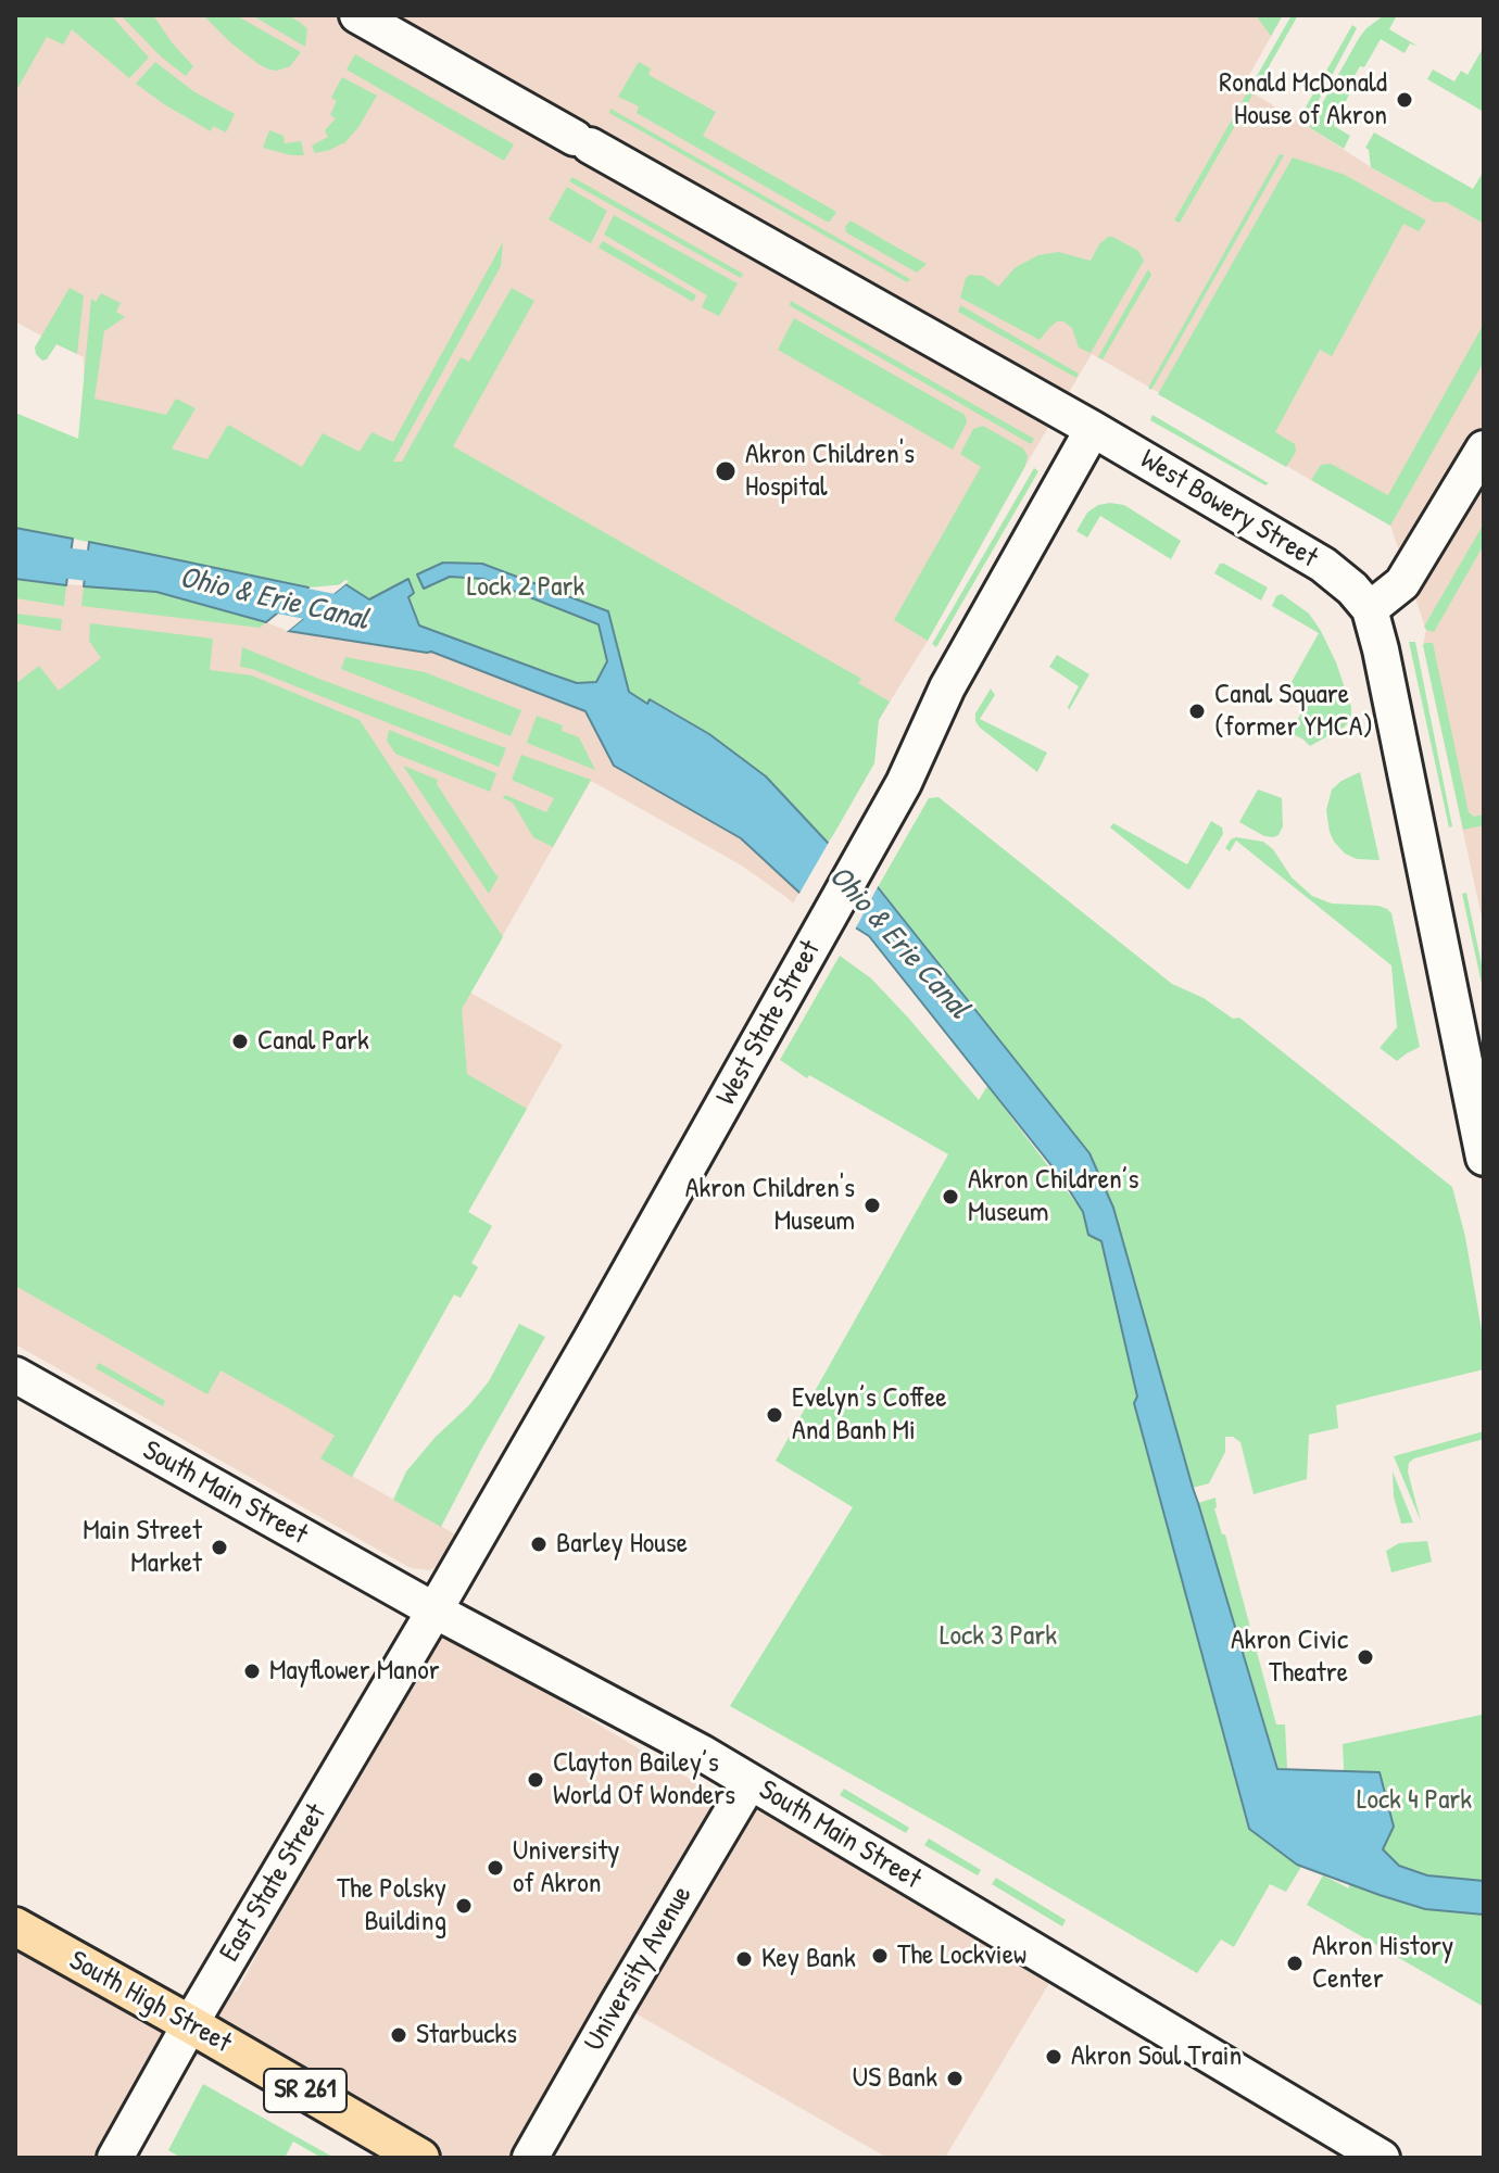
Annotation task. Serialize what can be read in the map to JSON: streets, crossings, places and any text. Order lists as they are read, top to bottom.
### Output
{
  "streets": {
    "main road": ["South High Street", "SR 261"],
    "street": [
      "West Bowery Street",
      "West State Street",
      "South Main Street",
      "East State Street",
      "University Avenue"
    ]
  },
  "crossings": [
    ["West Bowery Street", "West State Street"],
    ["West State Street", "South Main Street"],
    ["West State Street", "East State Street"],
    ["South Main Street", "East State Street"],
    ["South Main Street", "University Avenue"],
    ["East State Street", "South High Street"]
  ],
  "water": ["Ohio & Erie Canal"],
  "parks": ["Lock 2 Park", "Lock 3 Park", "Lock 4 Park"],
  "places": [
    "Ronald McDonald House of Akron",
    "Akron Children's Hospital",
    "Canal Square (former YMCA)",
    "Canal Park",
    "Akron Children’s Museum",
    "Akron Children's Museum",
    "Evelyn’s Coffee And Banh Mi",
    "Barley House",
    "Main Street Market",
    "Akron Civic Theatre",
    "Mayflower Manor",
    "Clayton Bailey’s World Of Wonders",
    "University of Akron",
    "The Polsky Building",
    "The Lockview",
    "Key Bank",
    "Akron History Center",
    "Starbucks",
    "Akron Soul Train",
    "US Bank"
  ]
}
